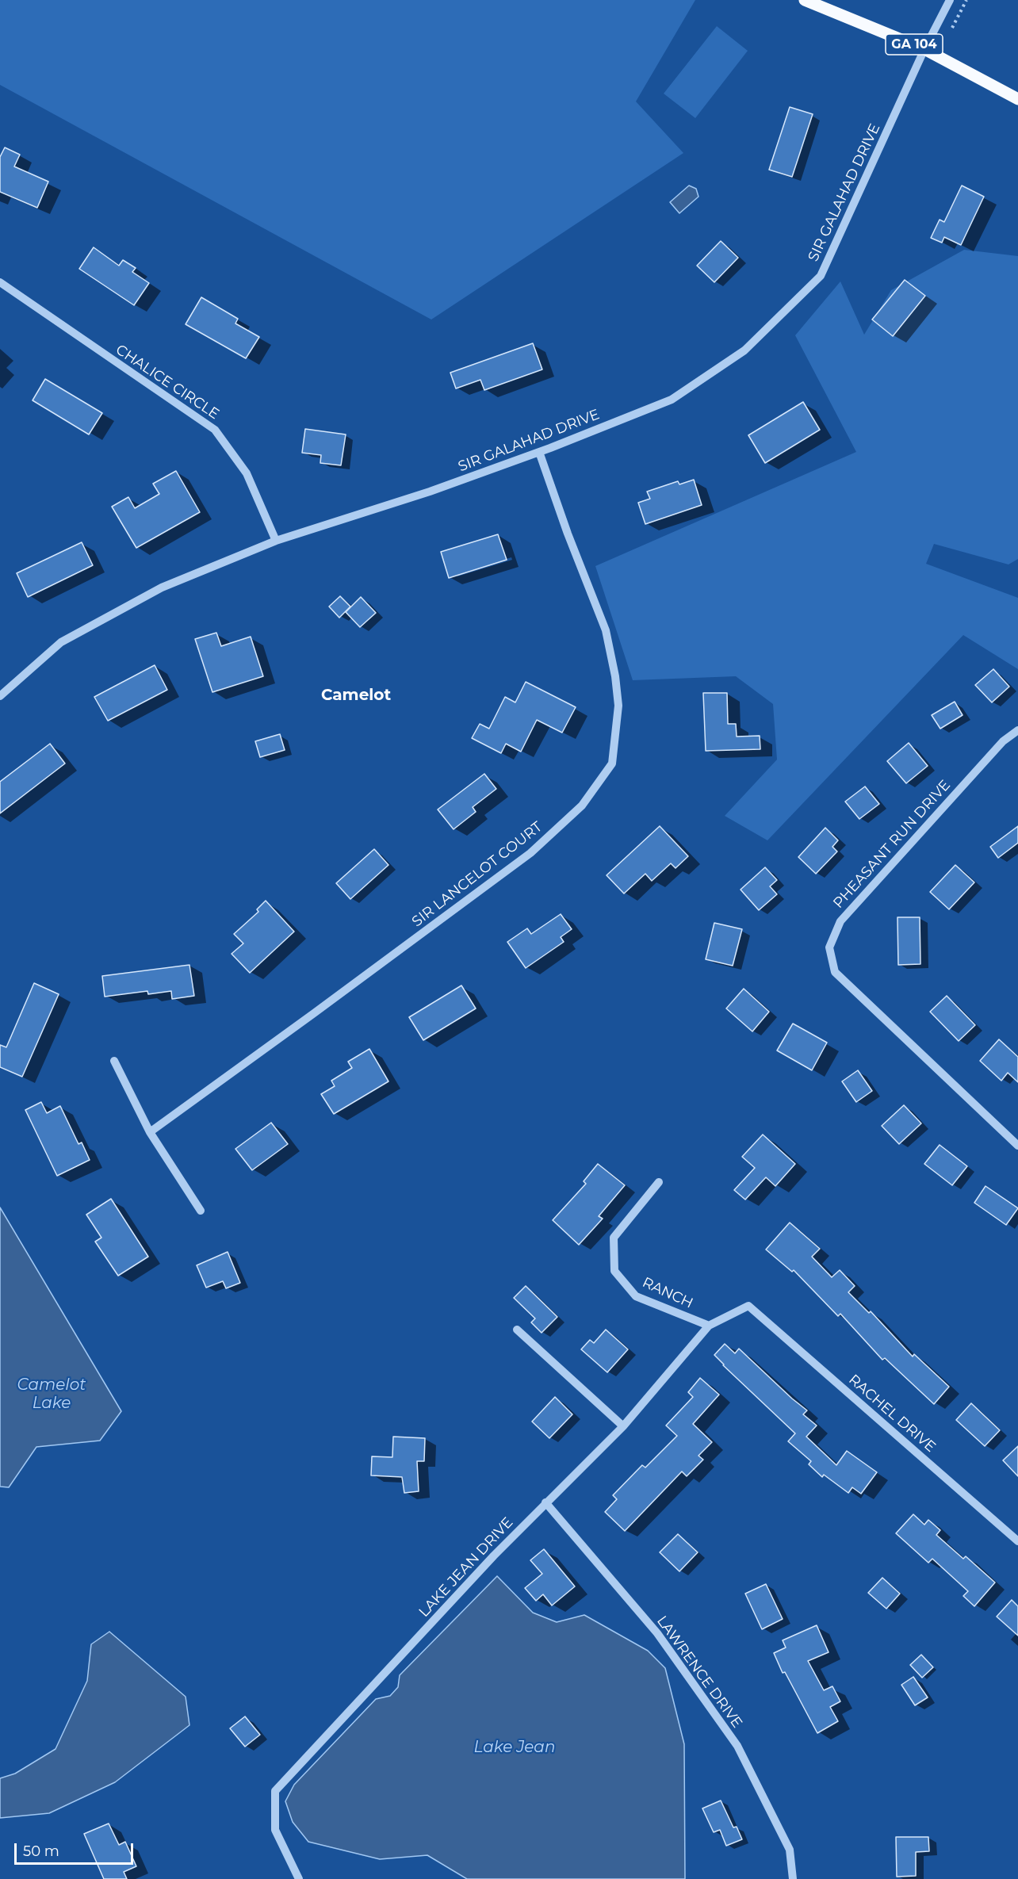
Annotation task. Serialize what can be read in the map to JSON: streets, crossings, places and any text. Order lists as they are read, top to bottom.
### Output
{
  "streets": {
    "main road": ["GA 104"],
    "street": [
      "SIR GALAHAD DRIVE",
      "CHALICE CIRCLE",
      "PHEASANT RUN DRIVE",
      "SIR LANCELOT COURT",
      "RANCH",
      "RACHEL DRIVE",
      "LAKE JEAN DRIVE",
      "LAWRENCE DRIVE"
    ]
  },
  "crossings": [
    ["GA 104", "SIR GALAHAD DRIVE"],
    ["SIR GALAHAD DRIVE", "CHALICE CIRCLE"],
    ["SIR GALAHAD DRIVE", "SIR LANCELOT COURT"],
    ["RANCH", "LAKE JEAN DRIVE"],
    ["RACHEL DRIVE", "LAKE JEAN DRIVE"],
    ["LAKE JEAN DRIVE", "LAWRENCE DRIVE"]
  ],
  "districts": ["Camelot"],
  "water": ["Camelot Lake", "Lake Jean"],
  "scale_bar": "50 m"
}
